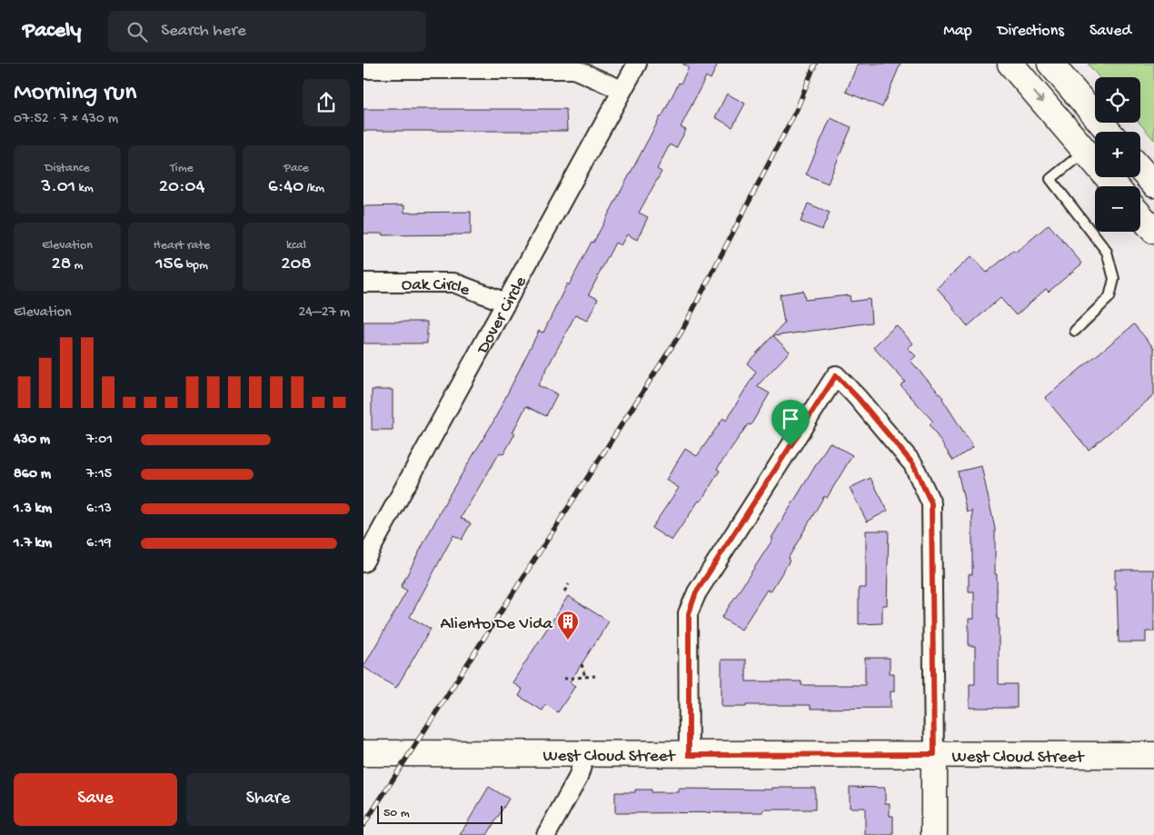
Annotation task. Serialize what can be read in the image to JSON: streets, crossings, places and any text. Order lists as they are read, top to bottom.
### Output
{
  "streets": {
    "main road": ["West Cloud Street"],
    "street": ["Oak Circle", "Dover Circle"]
  },
  "crossings": [
    ["Oak Circle", "Dover Circle"]
  ],
  "places": {
    "building": ["Aliento De Vida"]
  },
  "scale_bar": "50 m",
  "page": {
    "header": "Pacely",
    "search": "Search here",
    "nav": ["Map", "Directions", "Saved"],
    "heading": ["Morning run", "07:52 · 7 × 430 m"],
    "map_buttons": ["+", "−"],
    "stats": [
      ["Distance", "3.01 km"],
      ["Time", "20:04"],
      ["Pace", "6:40 /km"],
      ["Elevation", "28 m"],
      ["Heart rate", "156 bpm"],
      ["kcal", "208"]
    ],
    "chart": ["Elevation", "24–27 m"],
    "list": [
      {
        "name": "430 m",
        "note": "7:01"
      },
      {
        "name": "860 m",
        "note": "7:15"
      },
      {
        "name": "1.3 km",
        "note": "6:13"
      },
      {
        "name": "1.7 km",
        "note": "6:19"
      }
    ],
    "buttons": ["Save", "Share"],
    "scale": "50 m"
  }
}
